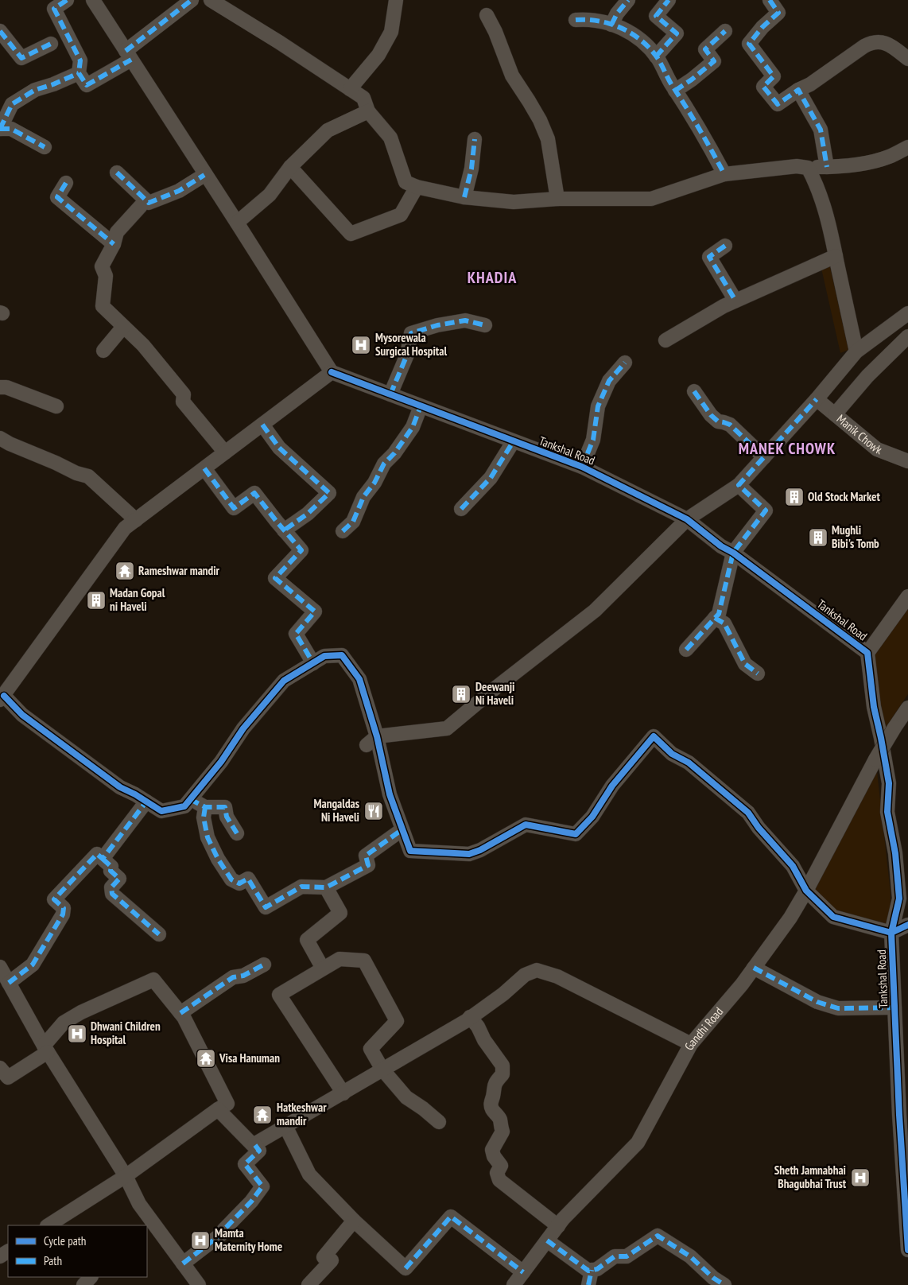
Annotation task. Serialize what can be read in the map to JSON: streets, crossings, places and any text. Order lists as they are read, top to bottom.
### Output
{
  "streets": {
    "street": ["Manik Chowk", "Tankshal Road", "Gandhi Road"]
  },
  "districts": ["KHADIA", "MANEK CHOWK"],
  "places": {
    "hospital": [
      "Mysorewala Surgical Hospital",
      "Dhwani Children Hospital",
      "Sheth Jamnabhai Bhagubhai Trust",
      "Mamta Maternity Home"
    ],
    "building": [
      "Old Stock Market",
      "Mughli Bibi's Tomb",
      "Madan Gopal ni Haveli",
      "Deewanji Ni Haveli"
    ],
    "temple": ["Rameshwar mandir", "Visa Hanuman", "Hatkeshwar mandir"],
    "restaurant": ["Mangaldas Ni Haveli"]
  },
  "legend": ["Cycle path", "Path"]
}
